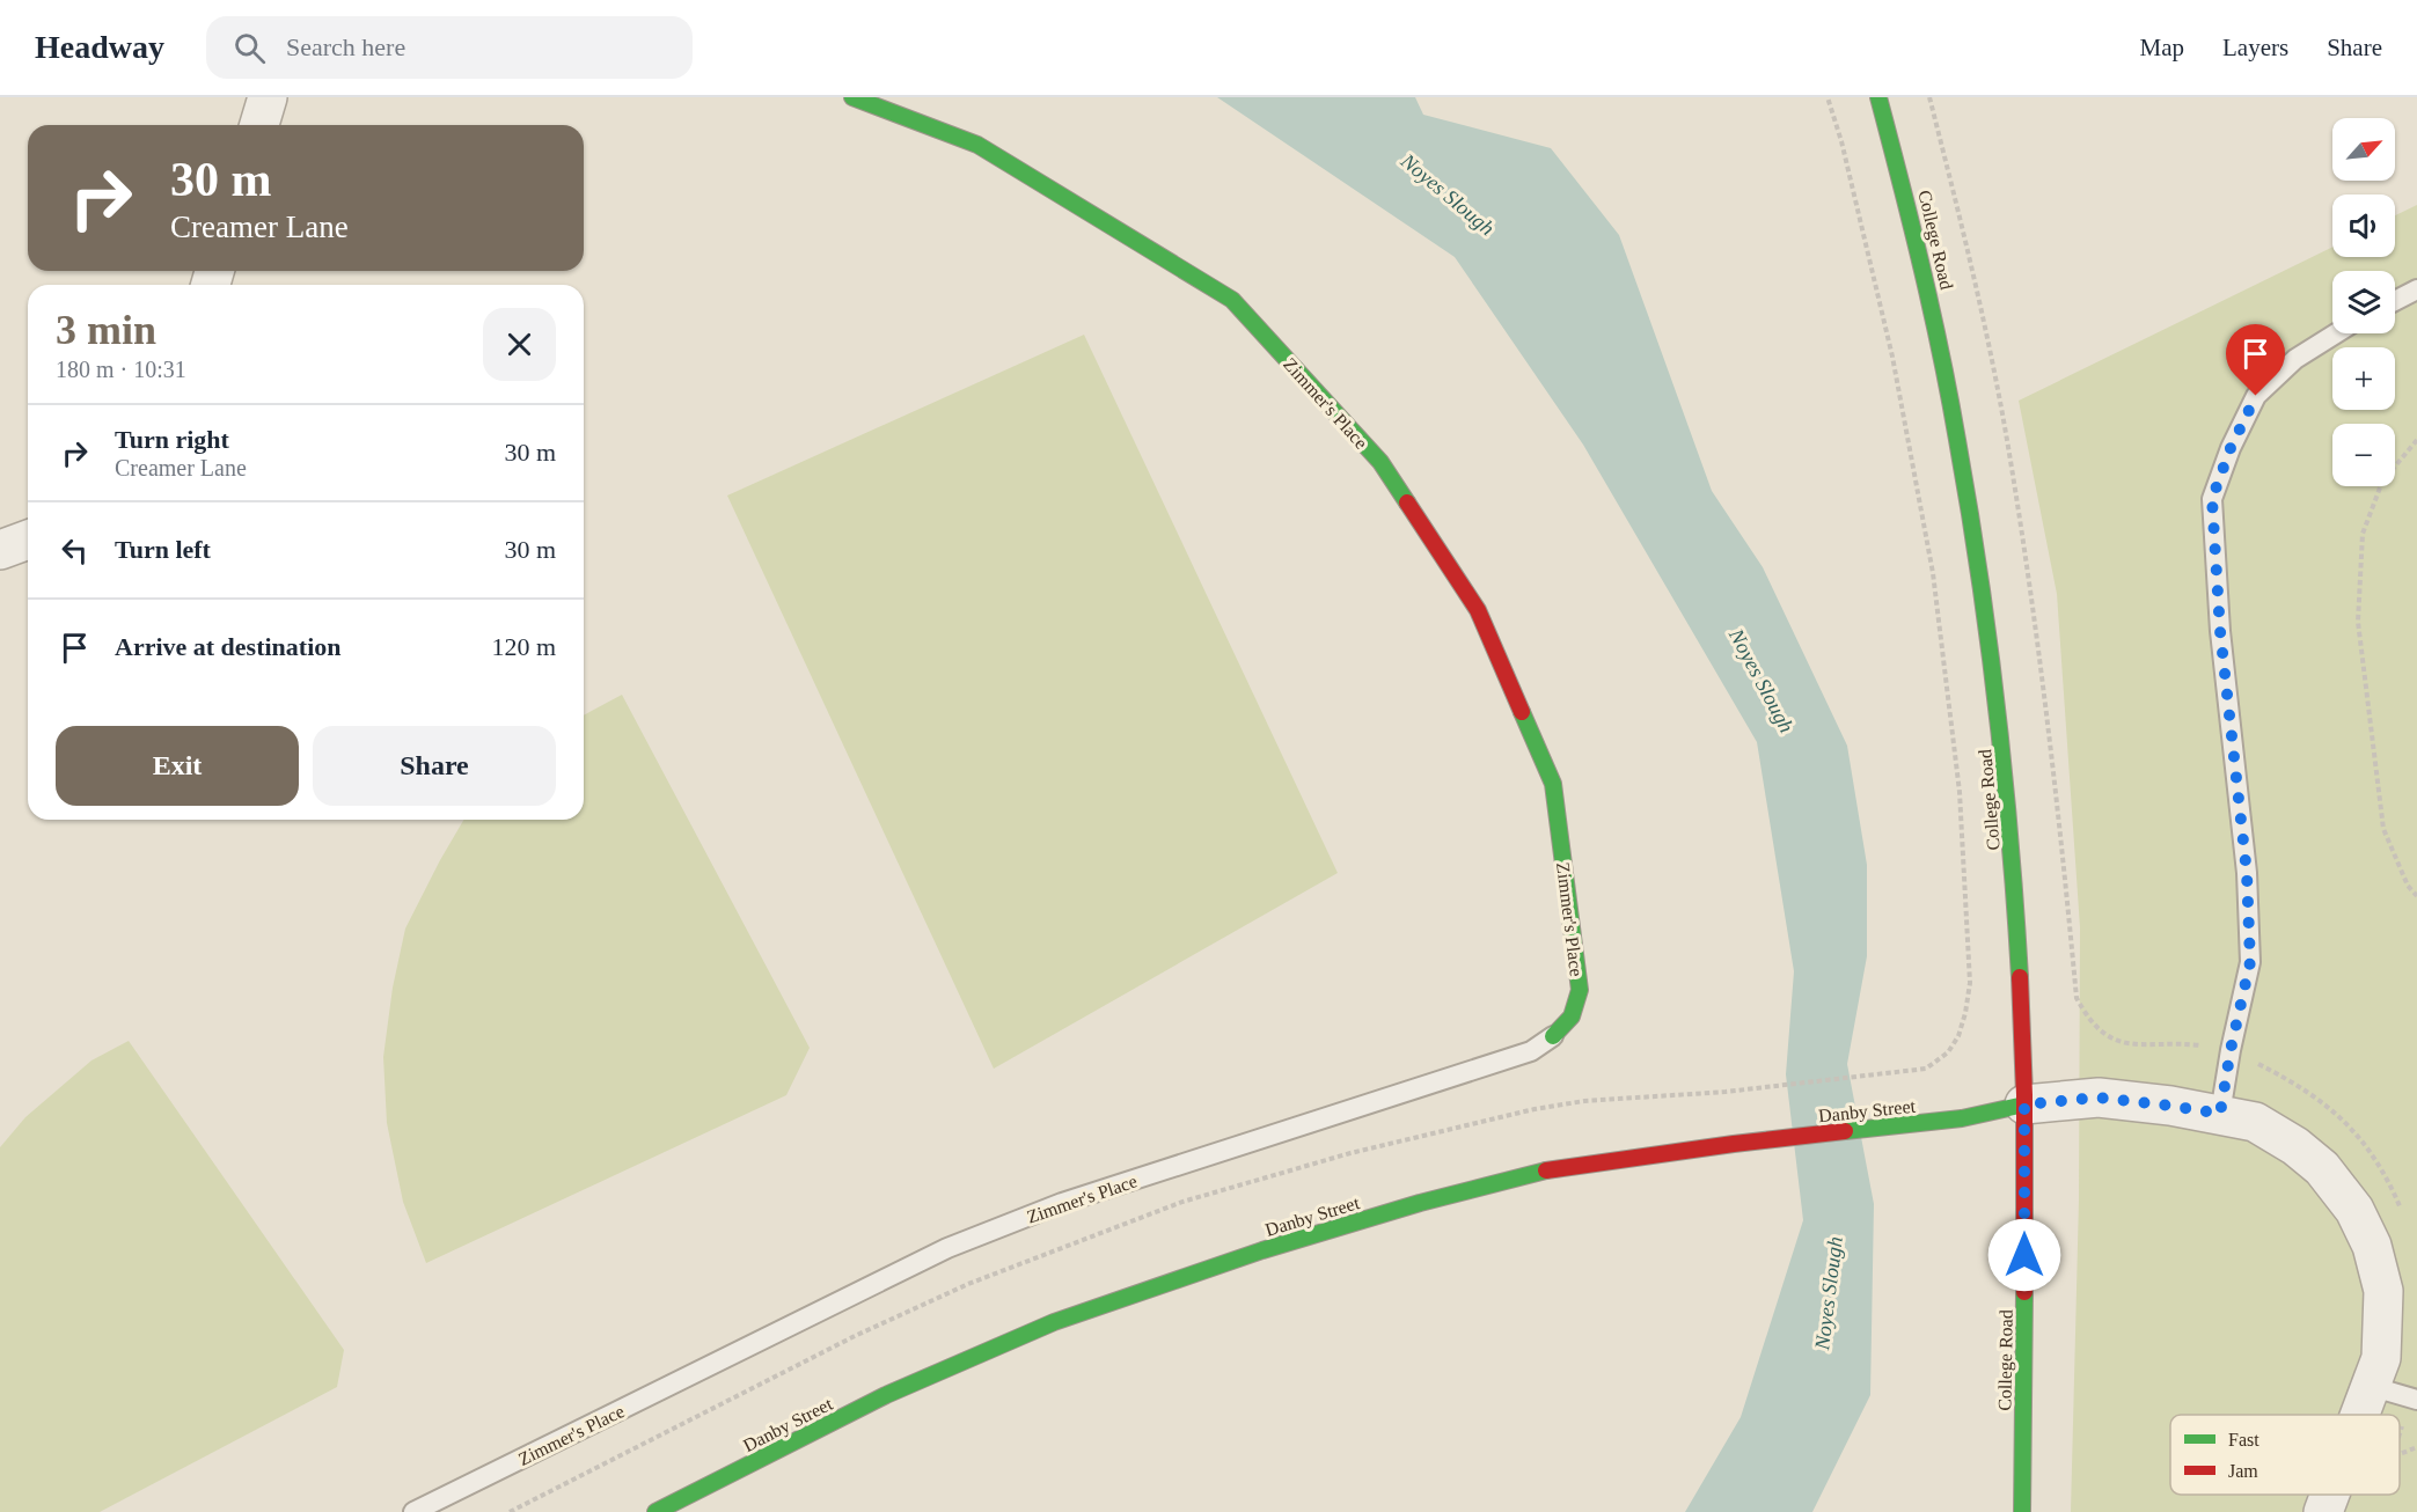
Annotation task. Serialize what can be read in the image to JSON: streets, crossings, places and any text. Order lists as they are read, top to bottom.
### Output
{
  "streets": {
    "street": ["College Road", "Zimmer's Place", "Danby Street"]
  },
  "crossings": [
    ["College Road", "Danby Street"]
  ],
  "water": ["Noyes Slough"],
  "legend": ["Fast", "Jam"],
  "north": "top right",
  "page": {
    "header": "Headway",
    "search": "Search here",
    "nav": ["Map", "Layers", "Share"],
    "map_buttons": ["+", "−"],
    "turn": ["30 m", "Creamer Lane"],
    "heading": ["3 min", "180 m · 10:31"],
    "list": [
      {
        "name": "Turn right",
        "note": "Creamer Lane",
        "value": "30 m"
      },
      {
        "name": "Turn left",
        "value": "30 m"
      },
      {
        "name": "Arrive at destination",
        "value": "120 m"
      }
    ],
    "buttons": ["Exit", "Share"]
  }
}
